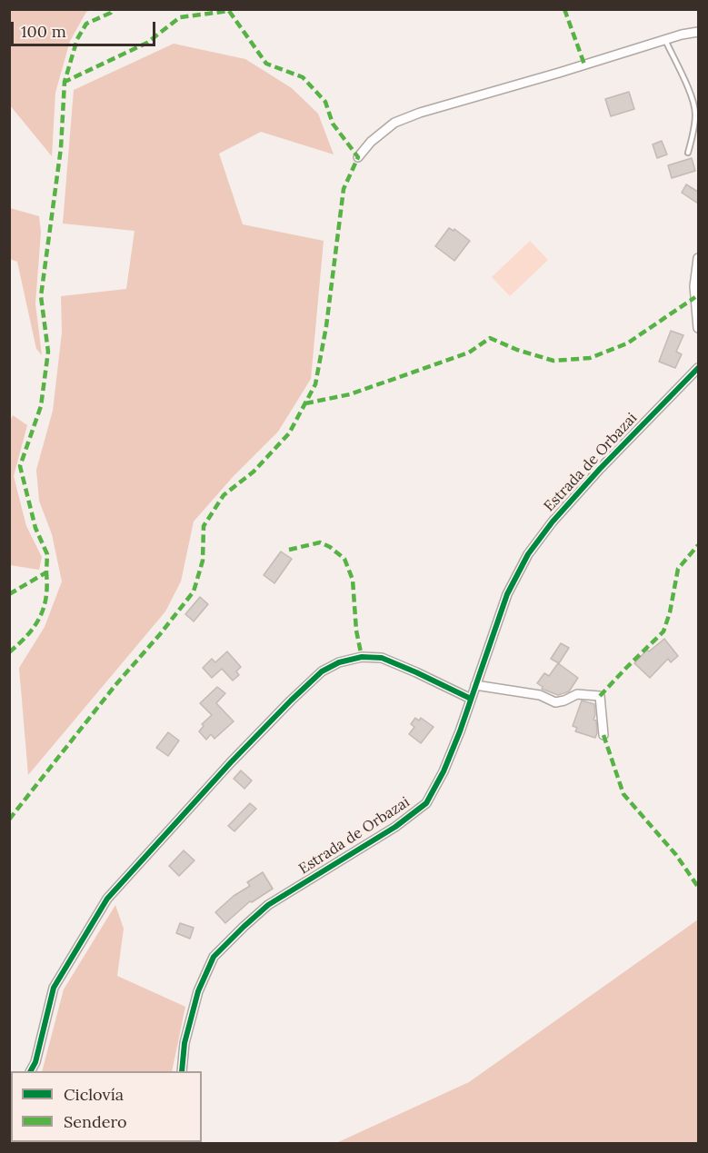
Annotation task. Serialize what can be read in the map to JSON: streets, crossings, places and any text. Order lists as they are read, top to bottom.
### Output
{
  "streets": {
    "street": ["Estrada de Orbazai"]
  },
  "legend": ["Ciclovía", "Sendero"],
  "scale_bar": "100 m"
}
